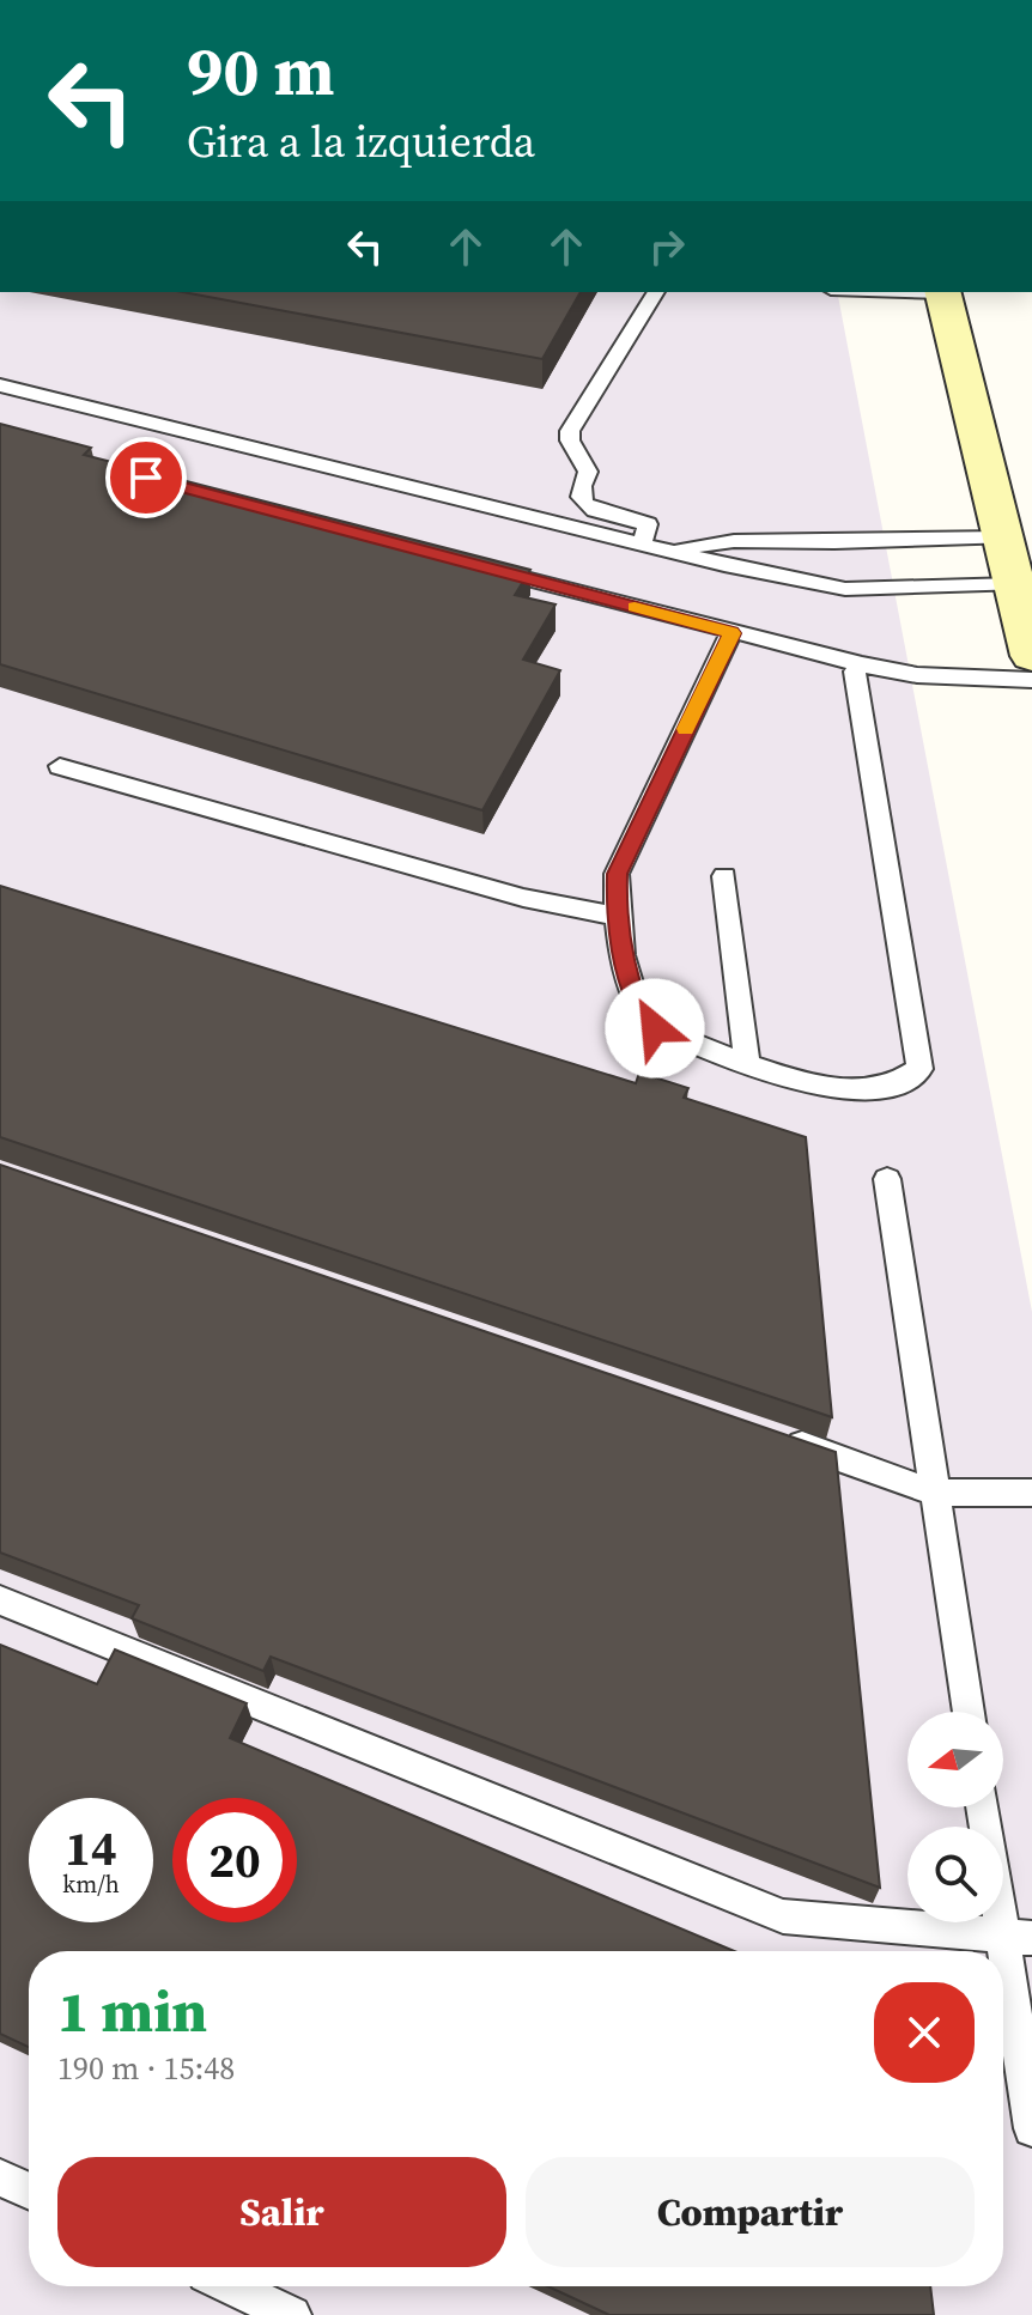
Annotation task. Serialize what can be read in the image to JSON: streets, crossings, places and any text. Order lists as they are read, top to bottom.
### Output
{
  "north": "left",
  "page": {
    "turn": ["90 m", "Gira a la izquierda"],
    "speed": "14 km/h",
    "limit": "20",
    "heading": ["1 min", "190 m · 15:48"],
    "buttons": ["Salir", "Compartir"]
  }
}
